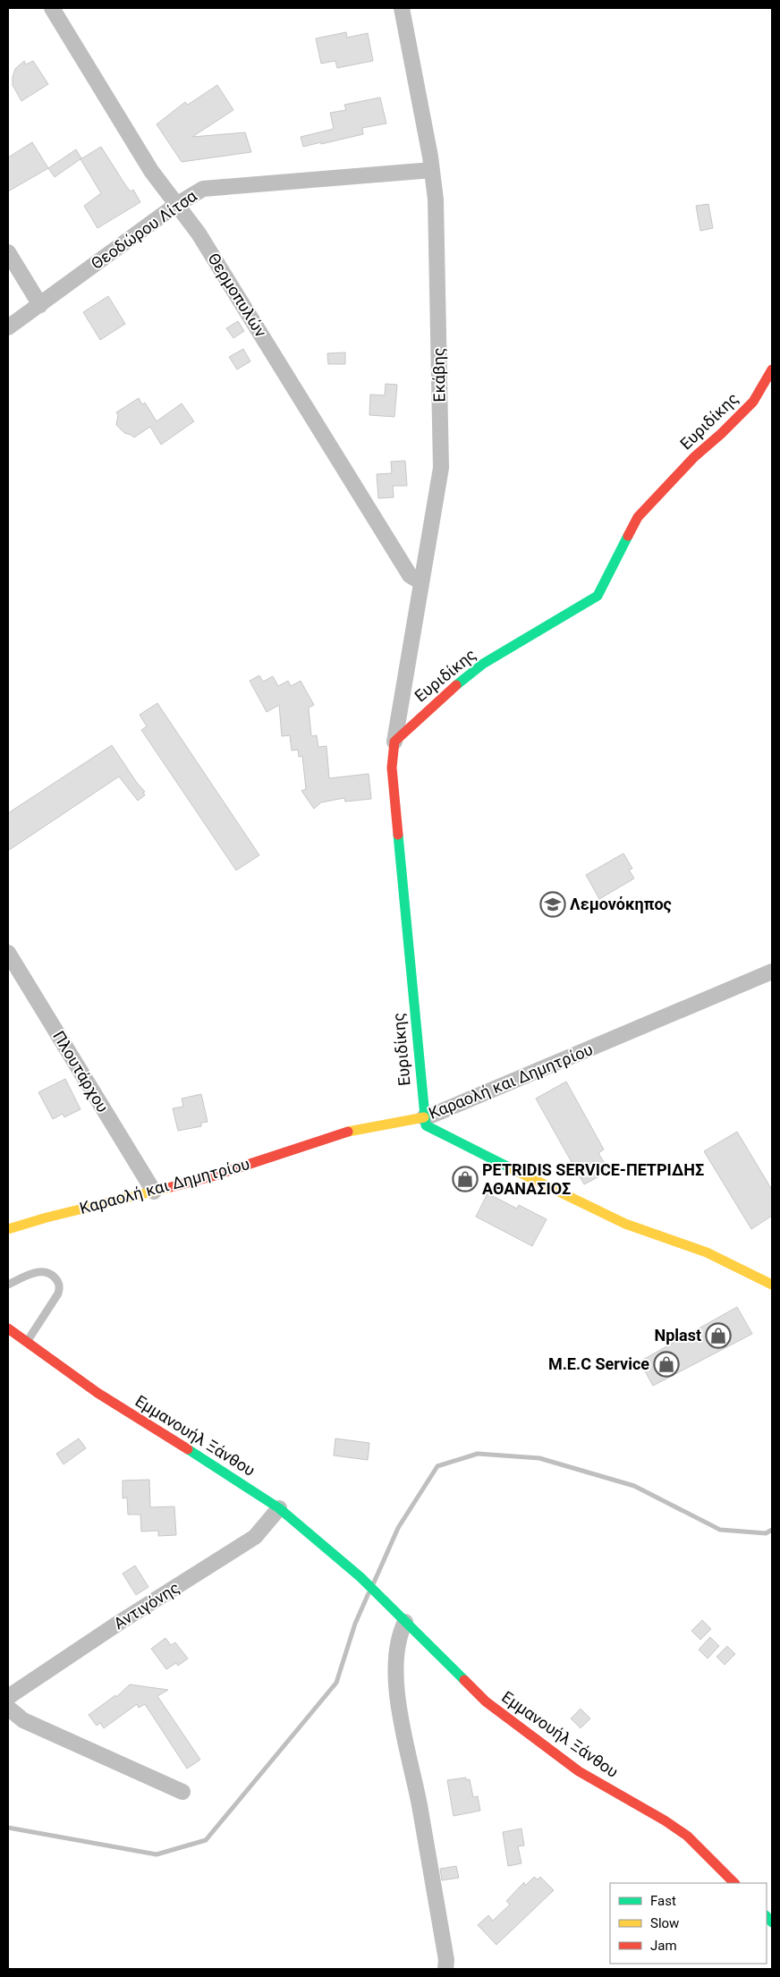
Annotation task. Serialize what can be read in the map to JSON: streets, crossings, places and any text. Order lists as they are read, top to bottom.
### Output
{
  "streets": {
    "street": [
      "Θεοδώρου Λίτσα",
      "Θερμοπυλών",
      "Εκάβης",
      "Ευριδίκης",
      "Πλουτάρχου",
      "Καραολή και Δημητρίου",
      "Εμμανουήλ Ξάνθου",
      "Αντιγόνης"
    ]
  },
  "crossings": [
    ["Θεοδώρου Λίτσα", "Θερμοπυλών"],
    ["Θεοδώρου Λίτσα", "Εκάβης"],
    ["Θερμοπυλών", "Εκάβης"],
    ["Εκάβης", "Ευριδίκης"],
    ["Ευριδίκης", "Καραολή και Δημητρίου"],
    ["Πλουτάρχου", "Καραολή και Δημητρίου"],
    ["Εμμανουήλ Ξάνθου", "Αντιγόνης"]
  ],
  "places": {
    "school or university": ["Λεμονόκηπος"],
    "shop": ["PETRIDIS SERVICE-ΠΕΤΡΙΔΗΣ ΑΘΑΝΑΣΙΟΣ", "Nplast", "M.E.C Service"]
  },
  "legend": ["Fast", "Slow", "Jam"]
}
